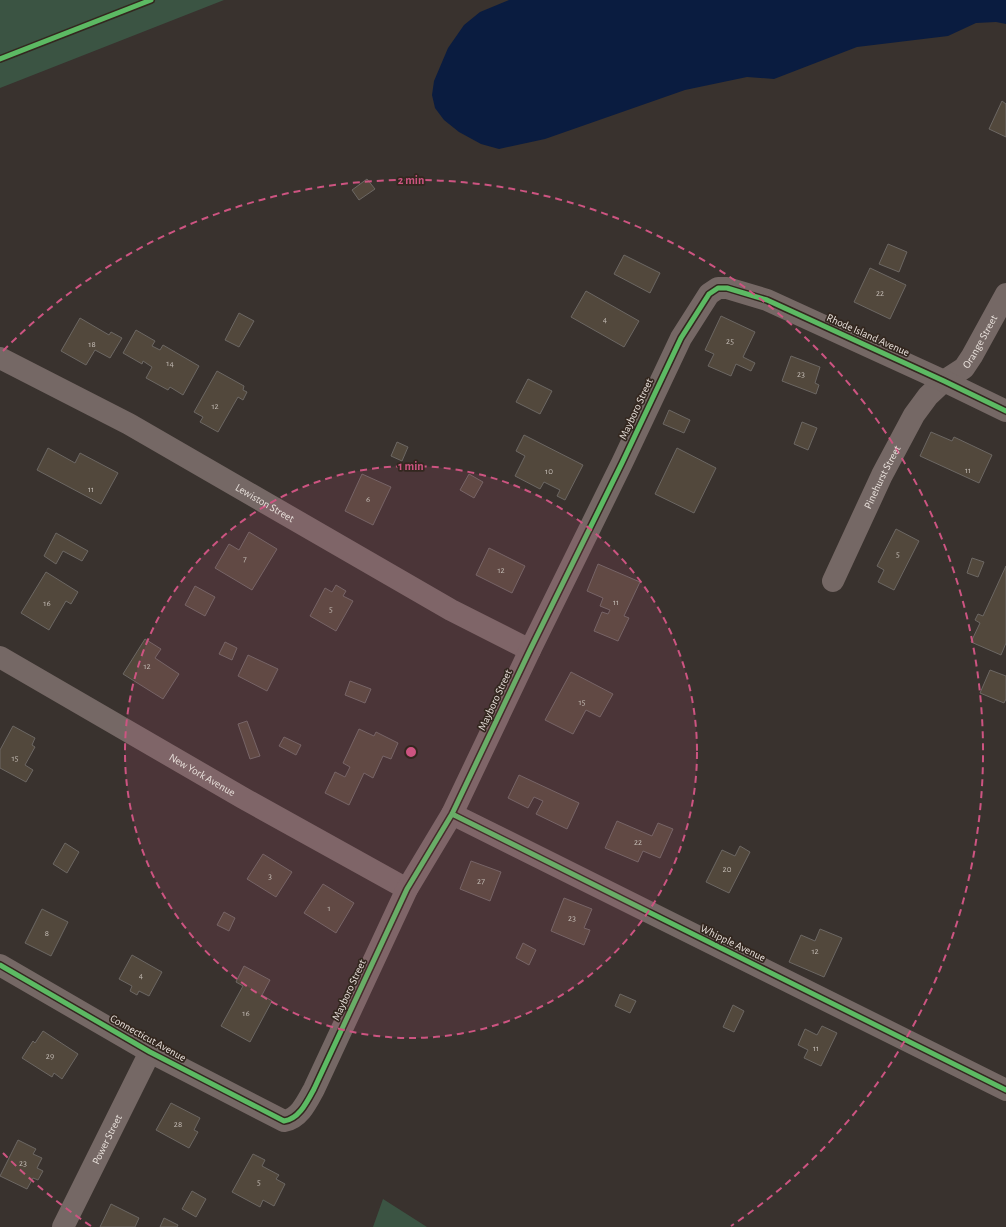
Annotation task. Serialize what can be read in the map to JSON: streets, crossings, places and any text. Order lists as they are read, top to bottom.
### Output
{
  "streets": {
    "street": [
      "Rhode Island Avenue",
      "Orange Street",
      "Mayboro Street",
      "Pinehurst Street",
      "Lewiston Street",
      "New York Avenue",
      "Whipple Avenue",
      "Connecticut Avenue",
      "Power Street"
    ]
  },
  "crossings": [
    ["Rhode Island Avenue", "Orange Street"],
    ["Rhode Island Avenue", "Mayboro Street"],
    ["Rhode Island Avenue", "Pinehurst Street"],
    ["Orange Street", "Pinehurst Street"],
    ["Mayboro Street", "Lewiston Street"],
    ["Mayboro Street", "New York Avenue"],
    ["Mayboro Street", "Whipple Avenue"],
    ["Mayboro Street", "Connecticut Avenue"],
    ["Connecticut Avenue", "Power Street"]
  ],
  "house_numbers": [
    "22",
    "4",
    "25",
    "18",
    "14",
    "23",
    "12",
    "11",
    "10",
    "11",
    "6",
    "5",
    "7",
    "12",
    "11",
    "16",
    "5",
    "12",
    "15",
    "15",
    "22",
    "20",
    "3",
    "27",
    "1",
    "23",
    "8",
    "12",
    "4",
    "16",
    "11",
    "29",
    "28",
    "23",
    "5"
  ],
  "rings": ["2 min", "1 min"]
}
